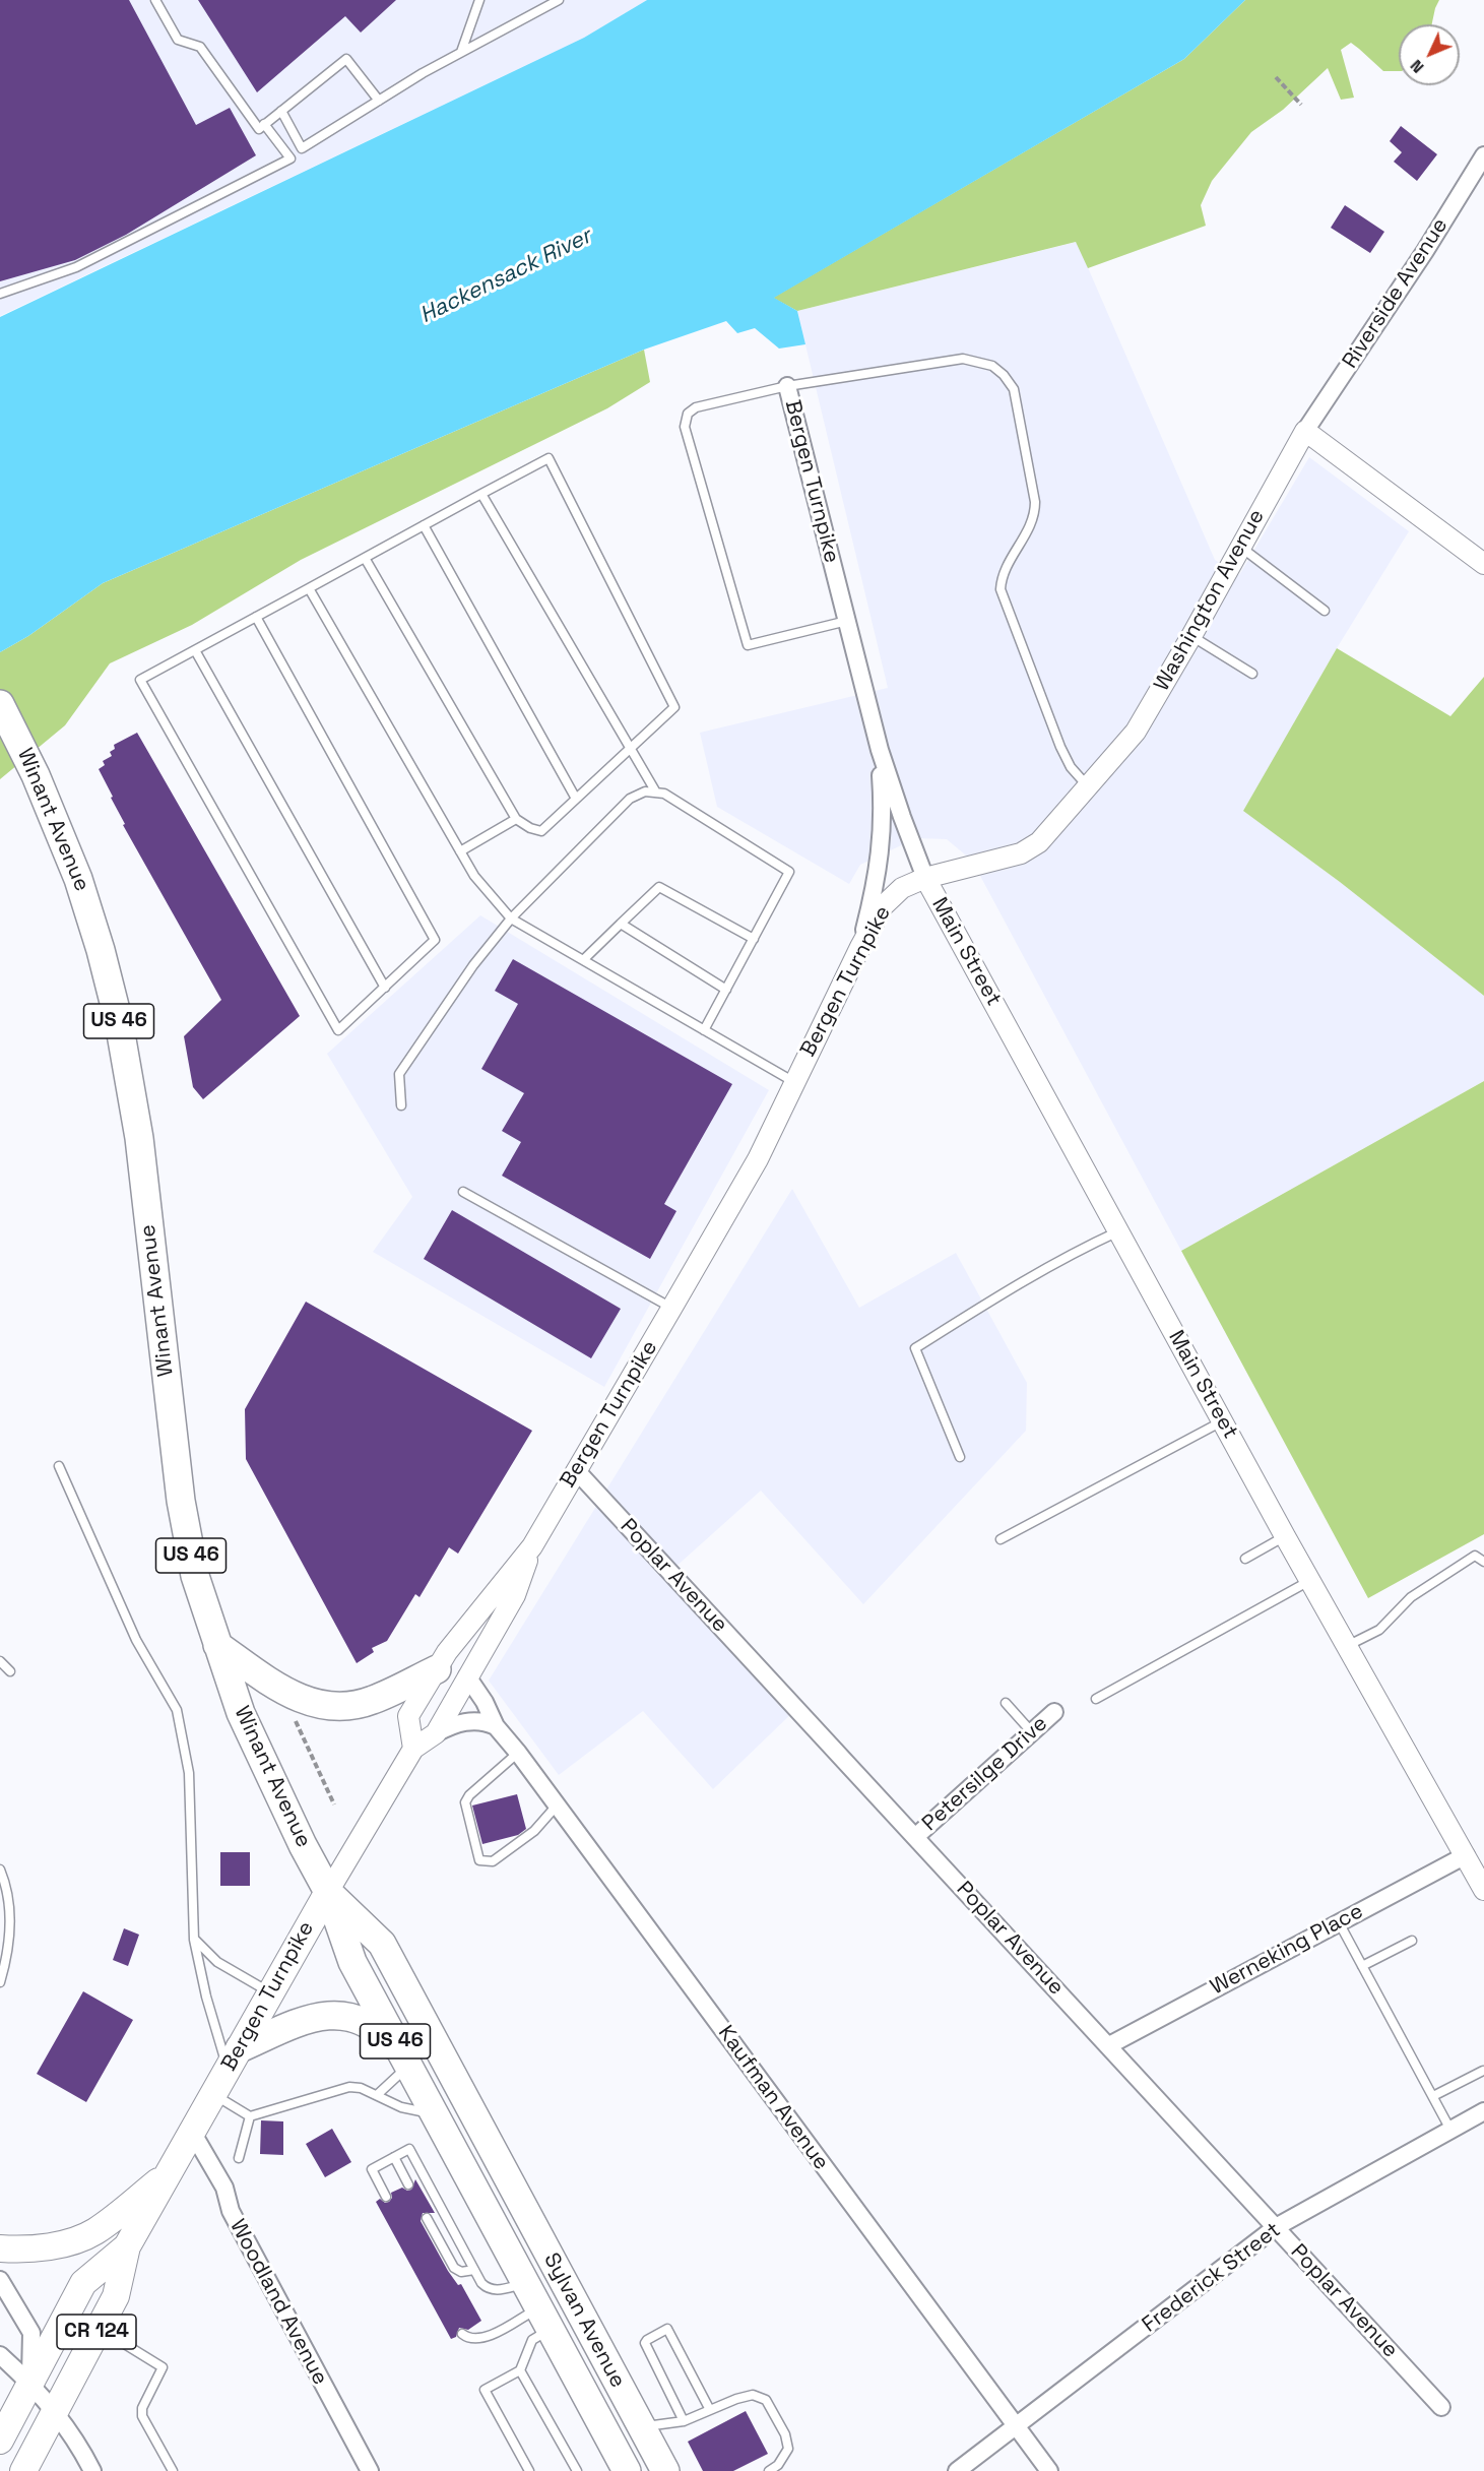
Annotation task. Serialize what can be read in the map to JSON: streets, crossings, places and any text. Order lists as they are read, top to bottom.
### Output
{
  "streets": {
    "highway": ["Winant Avenue", "US 46", "Sylvan Avenue"],
    "main road": ["Bergen Turnpike", "CR 124"],
    "street": [
      "Riverside Avenue",
      "Washington Avenue",
      "Main Street",
      "Poplar Avenue",
      "Petersilge Drive",
      "Werneking Place",
      "Kaufman Avenue",
      "Frederick Street",
      "Woodland Avenue"
    ]
  },
  "crossings": [
    ["Riverside Avenue", "Washington Avenue"],
    ["Bergen Turnpike", "Washington Avenue"],
    ["Bergen Turnpike", "Winant Avenue"],
    ["Bergen Turnpike", "Main Street"],
    ["Bergen Turnpike", "US 46"],
    ["Bergen Turnpike", "Poplar Avenue"],
    ["Bergen Turnpike", "Kaufman Avenue"],
    ["Bergen Turnpike", "Woodland Avenue"],
    ["Bergen Turnpike", "Sylvan Avenue"],
    ["Washington Avenue", "Main Street"],
    ["Winant Avenue", "US 46"],
    ["Winant Avenue", "Sylvan Avenue"],
    ["Main Street", "Werneking Place"],
    ["US 46", "Sylvan Avenue"],
    ["Poplar Avenue", "Petersilge Drive"],
    ["Poplar Avenue", "Werneking Place"],
    ["Poplar Avenue", "Frederick Street"],
    ["Kaufman Avenue", "Frederick Street"]
  ],
  "water": ["Hackensack River"],
  "north": "bottom left"
}
